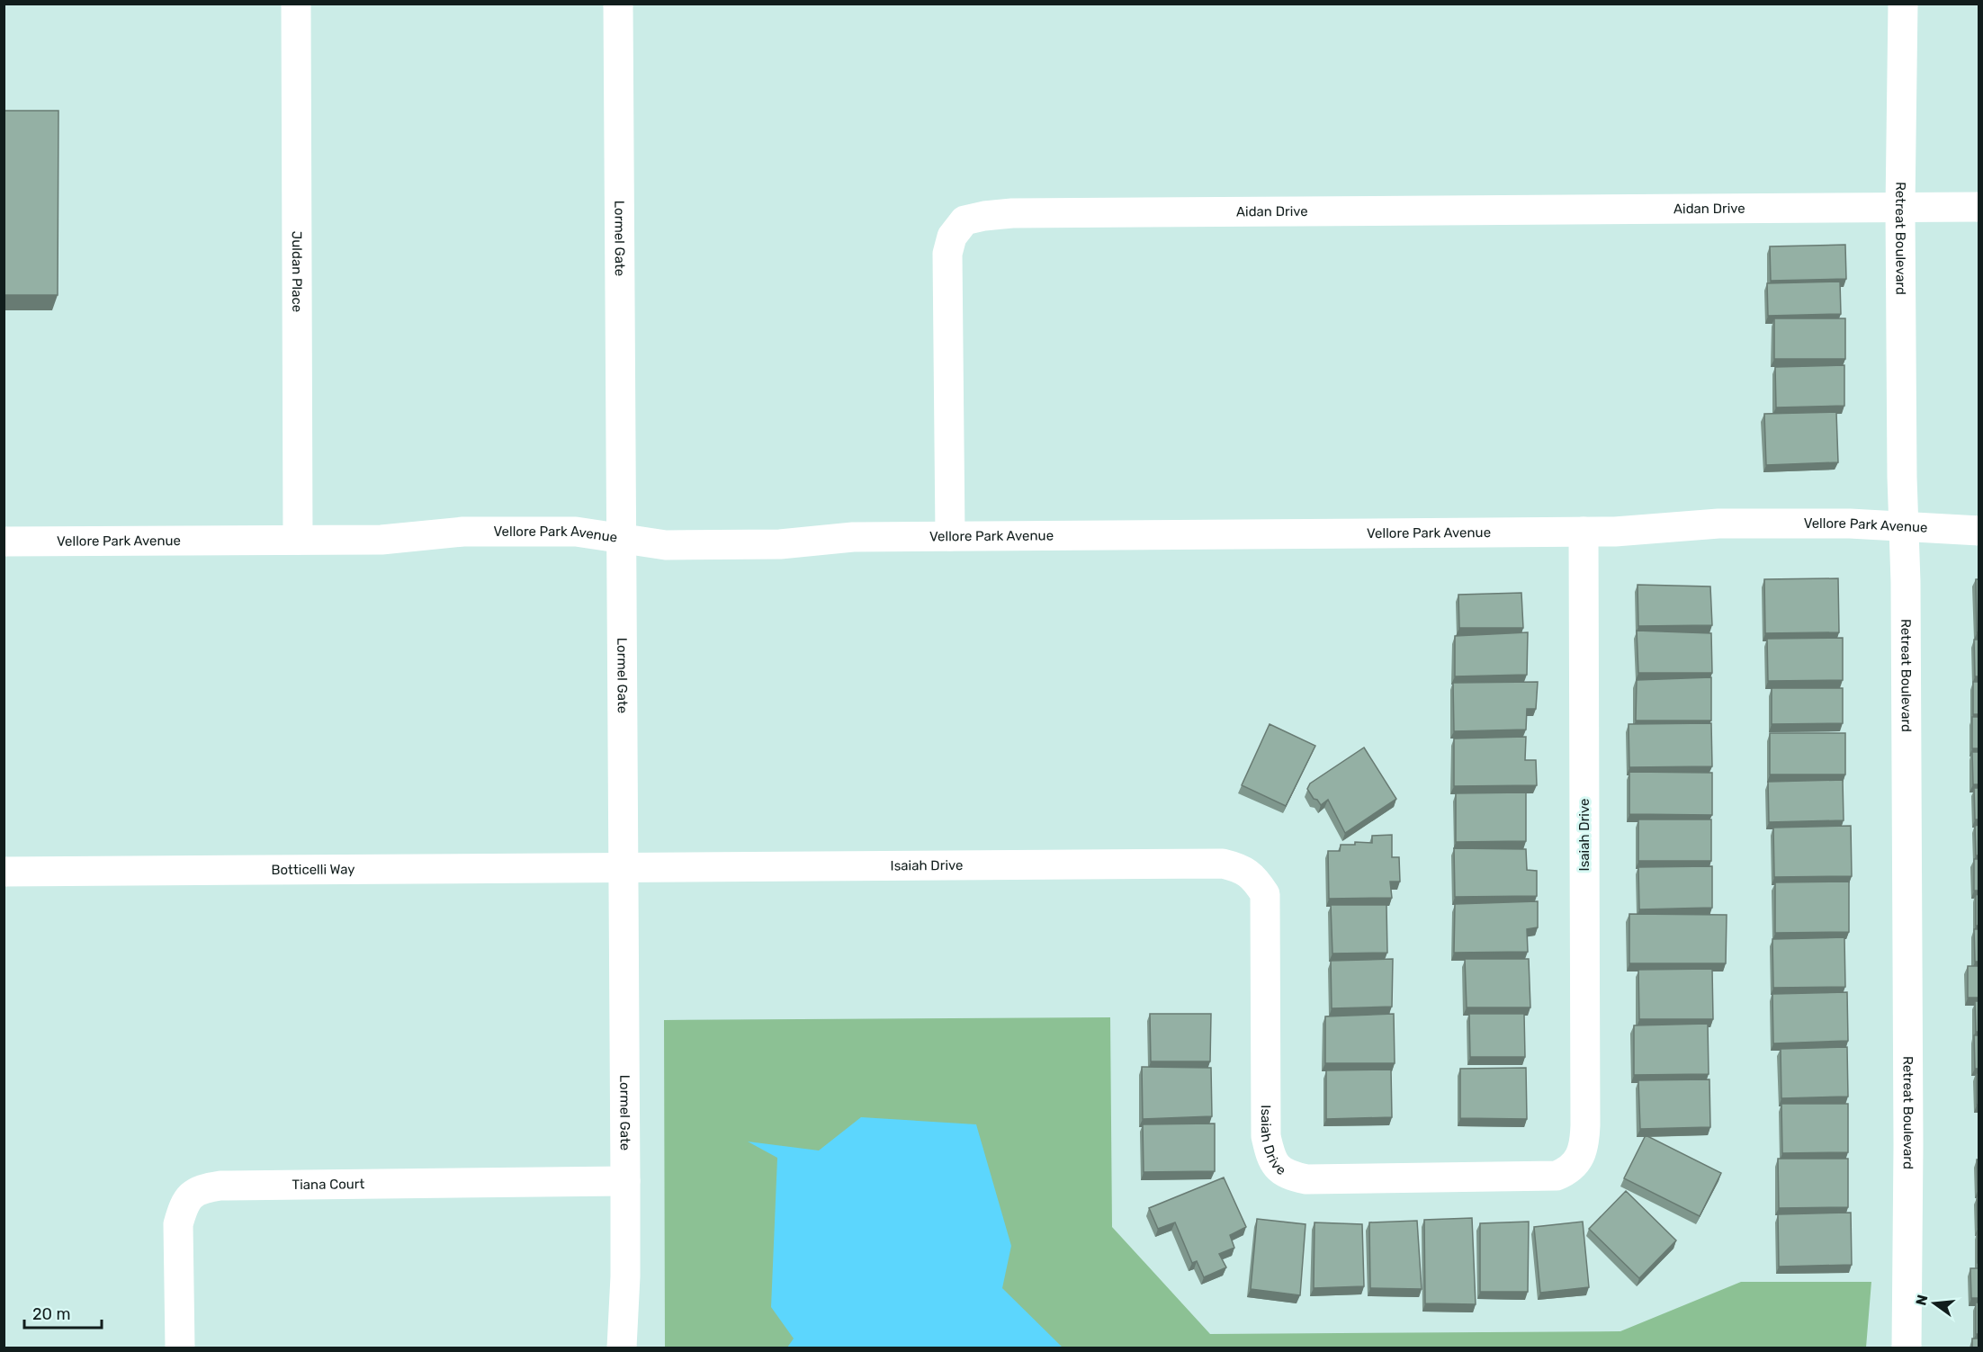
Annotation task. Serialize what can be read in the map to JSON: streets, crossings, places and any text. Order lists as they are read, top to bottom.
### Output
{
  "streets": {
    "street": [
      "Aidan Drive",
      "Lormel Gate",
      "Retreat Boulevard",
      "Juldan Place",
      "Vellore Park Avenue",
      "Isaiah Drive",
      "Botticelli Way",
      "Tiana Court"
    ]
  },
  "crossings": [
    ["Aidan Drive", "Retreat Boulevard"],
    ["Aidan Drive", "Vellore Park Avenue"],
    ["Lormel Gate", "Vellore Park Avenue"],
    ["Lormel Gate", "Isaiah Drive"],
    ["Lormel Gate", "Botticelli Way"],
    ["Lormel Gate", "Tiana Court"],
    ["Retreat Boulevard", "Vellore Park Avenue"],
    ["Juldan Place", "Vellore Park Avenue"],
    ["Vellore Park Avenue", "Isaiah Drive"],
    ["Isaiah Drive", "Botticelli Way"]
  ],
  "scale_bar": "20 m",
  "north": "left"
}
